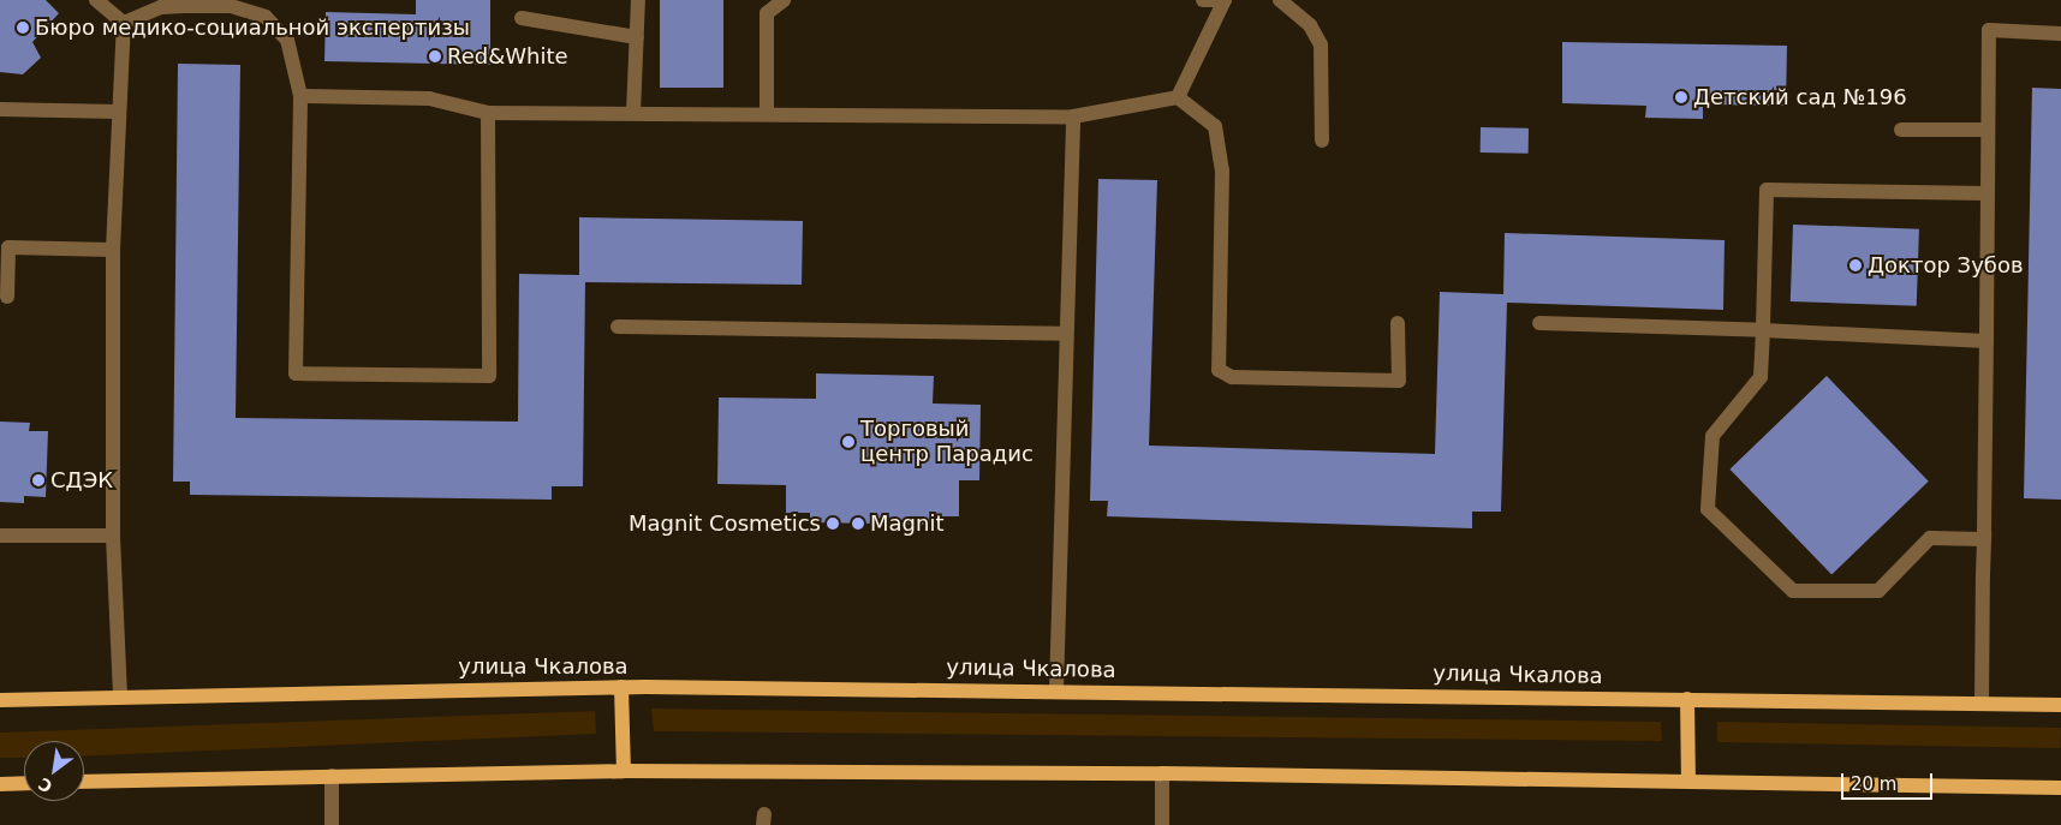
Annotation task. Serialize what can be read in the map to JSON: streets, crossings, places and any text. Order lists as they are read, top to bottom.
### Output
{
  "streets": {
    "main road": ["улица Чкалова"]
  },
  "places": [
    "Бюро медико-социальной экспертизы",
    "Red&White",
    "Детский сад №196",
    "Доктор Зубов",
    "Торговый центр Парадис",
    "СДЭК",
    "Magnit Cosmetics",
    "Magnit"
  ],
  "scale_bar": "20 m",
  "north": "bottom left"
}
